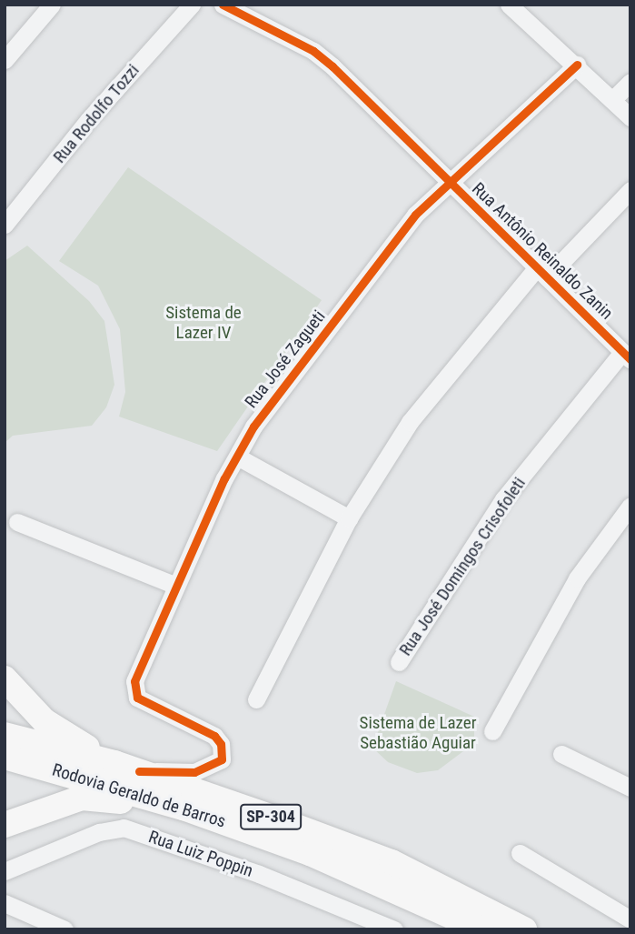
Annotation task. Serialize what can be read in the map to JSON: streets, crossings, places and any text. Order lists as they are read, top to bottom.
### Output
{
  "streets": {
    "highway": ["Rodovia Geraldo de Barros", "SP-304"],
    "street": [
      "Rua Rodolfo Tozzi",
      "Rua Antônio Reinaldo Zanin",
      "Rua José Zagueti",
      "Rua José Domingos Crisofoleti",
      "Rua Luiz Poppin"
    ]
  },
  "crossings": [
    ["Rua Antônio Reinaldo Zanin", "Rua José Zagueti"],
    ["Rua Antônio Reinaldo Zanin", "Rua José Domingos Crisofoleti"],
    ["Rua José Zagueti", "Rodovia Geraldo de Barros"]
  ],
  "parks": ["Sistema de Lazer IV", "Sistema de Lazer Sebastião Aguiar"]
}
